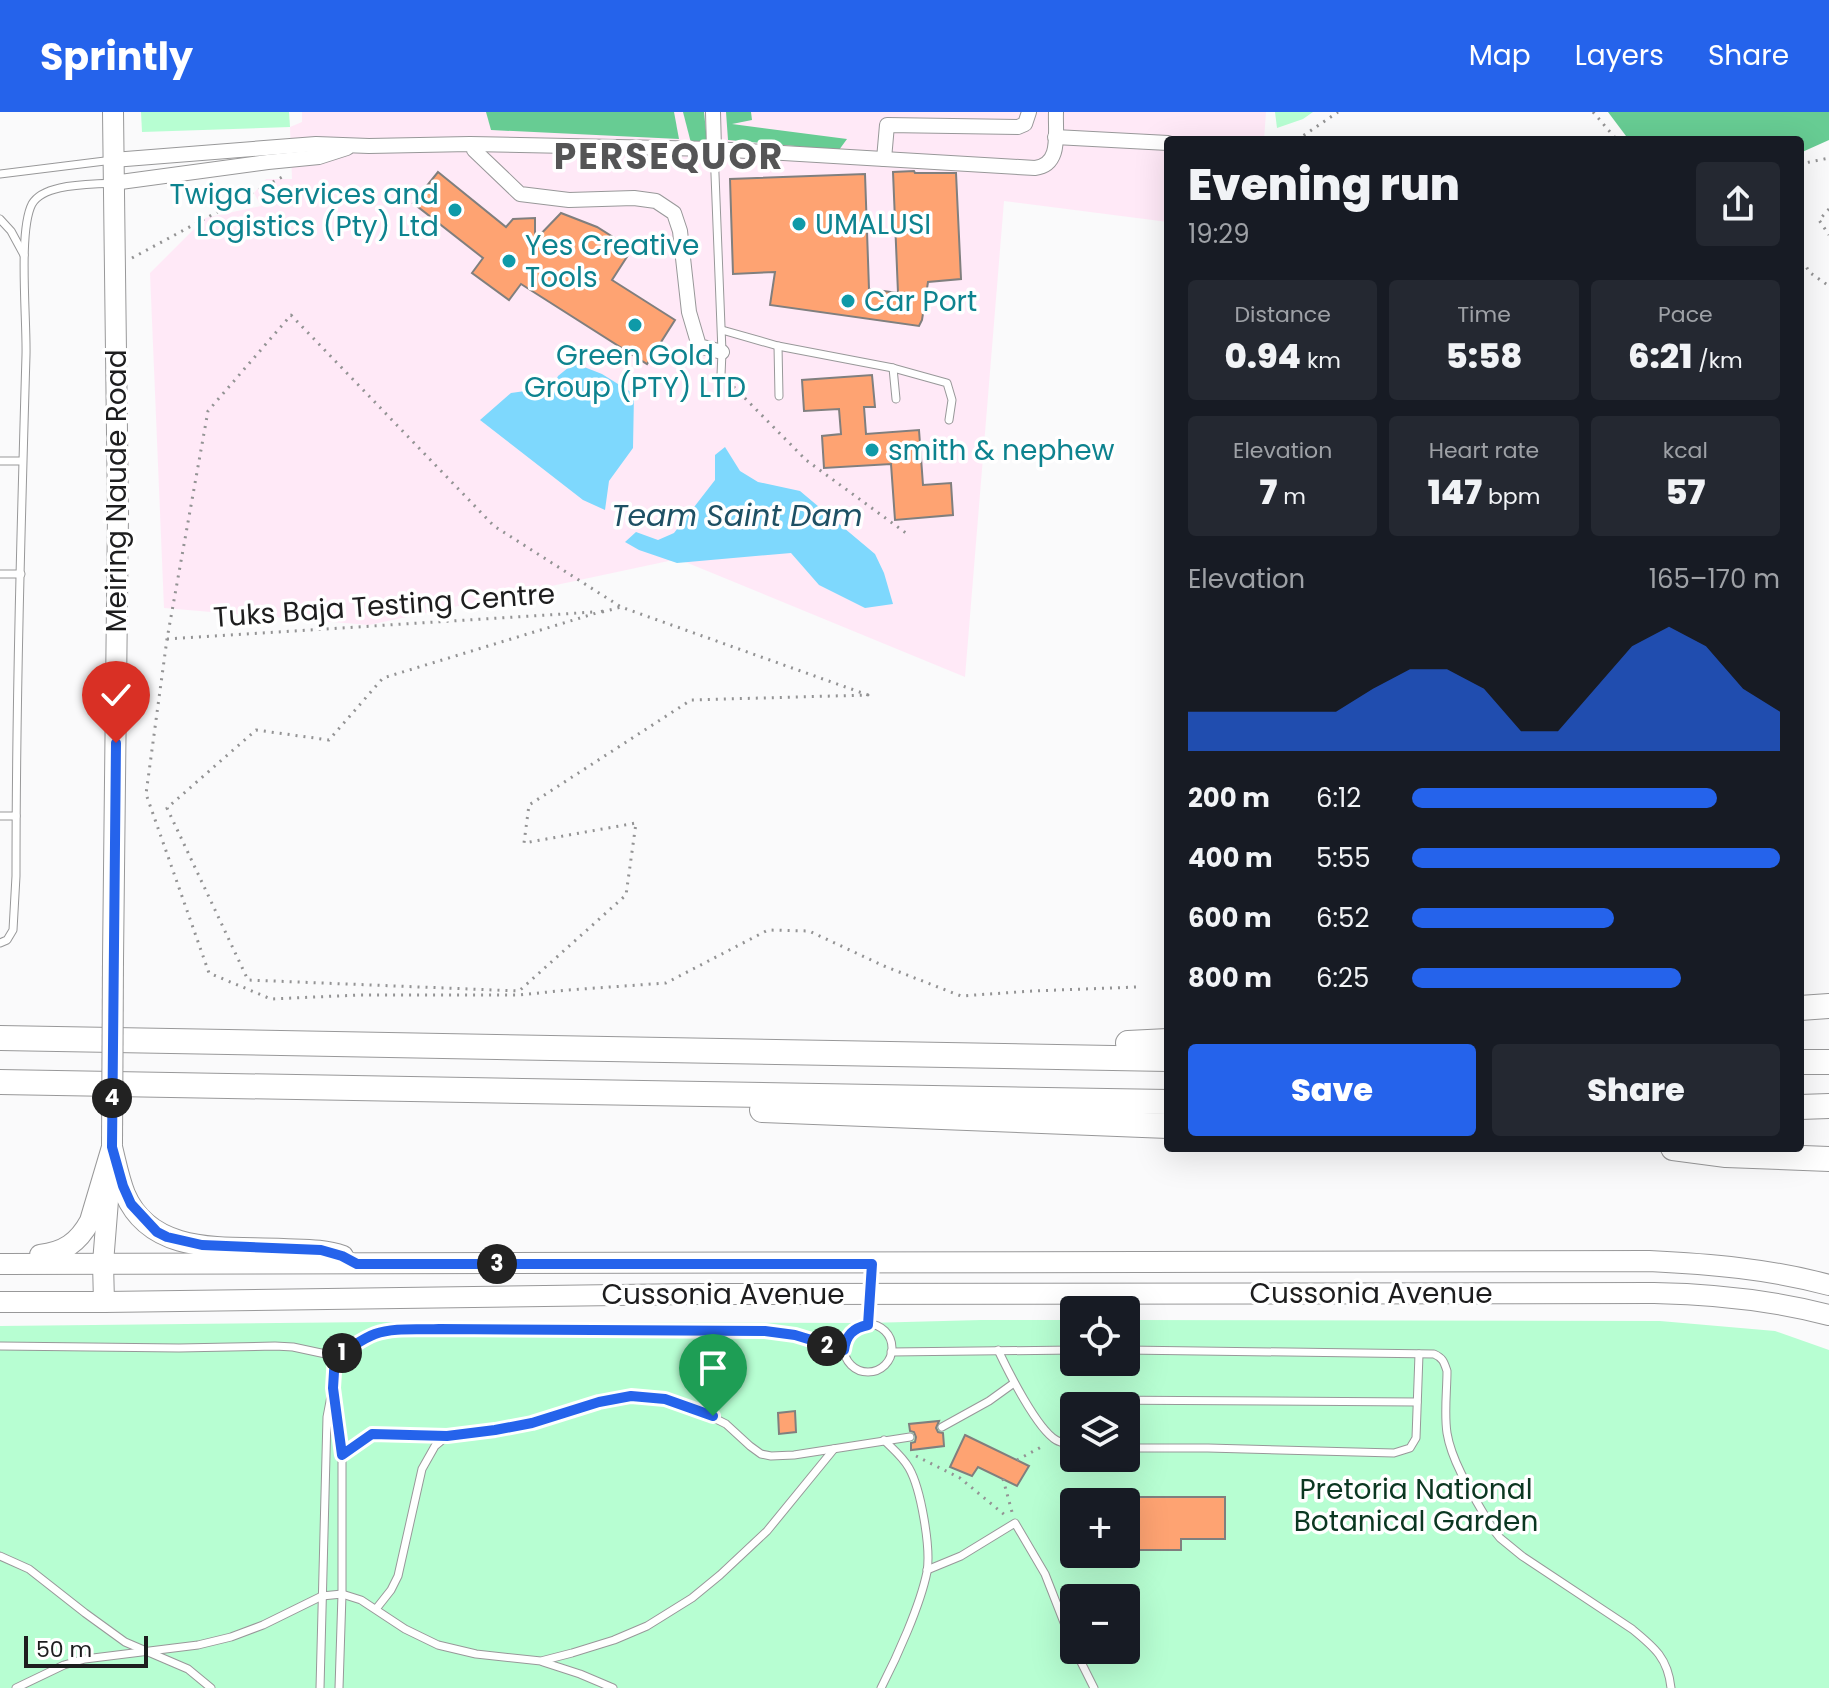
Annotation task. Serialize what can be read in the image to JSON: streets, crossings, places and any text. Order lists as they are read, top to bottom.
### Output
{
  "streets": {
    "main road": ["Meiring Naude Road", "Cussonia Avenue"],
    "path": ["Tuks Baja Testing Centre"]
  },
  "crossings": [
    ["Meiring Naude Road", "Cussonia Avenue"]
  ],
  "districts": ["PERSEQUOR"],
  "water": ["Team Saint Dam"],
  "parks": ["Pretoria National Botanical Garden"],
  "places": [
    "Twiga Services and Logistics (Pty) Ltd",
    "UMALUSI",
    "Yes Creative Tools",
    "Car Port",
    "Green Gold Group (PTY) LTD",
    "smith & nephew"
  ],
  "scale_bar": "50 m",
  "page": {
    "header": "Sprintly",
    "nav": ["Map", "Layers", "Share"],
    "heading": ["Evening run", "19:29"],
    "stats": [
      ["Distance", "0.94 km"],
      ["Time", "5:58"],
      ["Pace", "6:21 /km"],
      ["Elevation", "7 m"],
      ["Heart rate", "147 bpm"],
      ["kcal", "57"]
    ],
    "chart": ["Elevation", "165–170 m"],
    "list": [
      {
        "name": "200 m",
        "note": "6:12"
      },
      {
        "name": "400 m",
        "note": "5:55"
      },
      {
        "name": "600 m",
        "note": "6:52"
      },
      {
        "name": "800 m",
        "note": "6:25"
      }
    ],
    "buttons": ["Save", "Share"],
    "pins": [
      "4",
      "3",
      "2",
      "1"
    ],
    "map_buttons": ["+", "−"],
    "scale": "50 m"
  }
}
